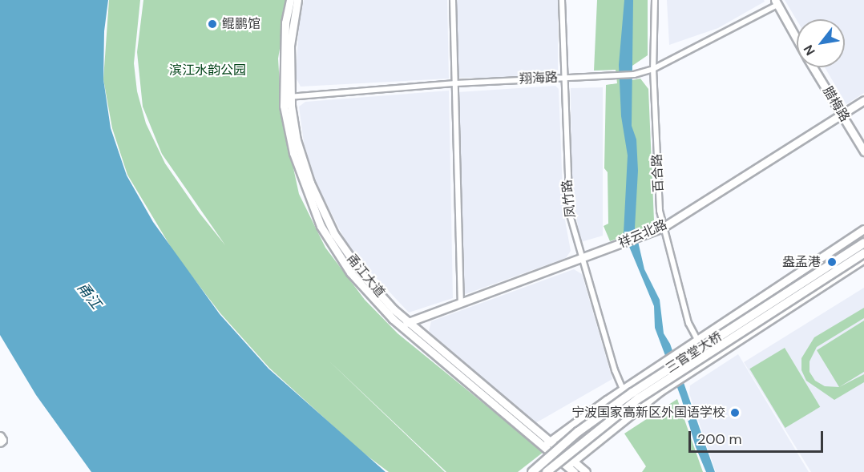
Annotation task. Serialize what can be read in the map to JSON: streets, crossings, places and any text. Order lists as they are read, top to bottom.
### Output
{
  "streets": {
    "main road": ["三官堂大桥"],
    "street": [
      "翔海路",
      "腊梅路",
      "百合路",
      "凤竹路",
      "祥云北路",
      "甬江大道"
    ]
  },
  "crossings": [
    ["翔海路", "腊梅路"],
    ["翔海路", "百合路"],
    ["翔海路", "凤竹路"],
    ["翔海路", "甬江大道"],
    ["腊梅路", "祥云北路"],
    ["百合路", "祥云北路"],
    ["凤竹路", "祥云北路"],
    ["祥云北路", "甬江大道"]
  ],
  "water": ["甬江"],
  "parks": ["滨江水韵公园"],
  "places": ["鲲鹏馆", "盎孟港", "宁波国家高新区外国语学校"],
  "scale_bar": "200 m",
  "north": "bottom left"
}
